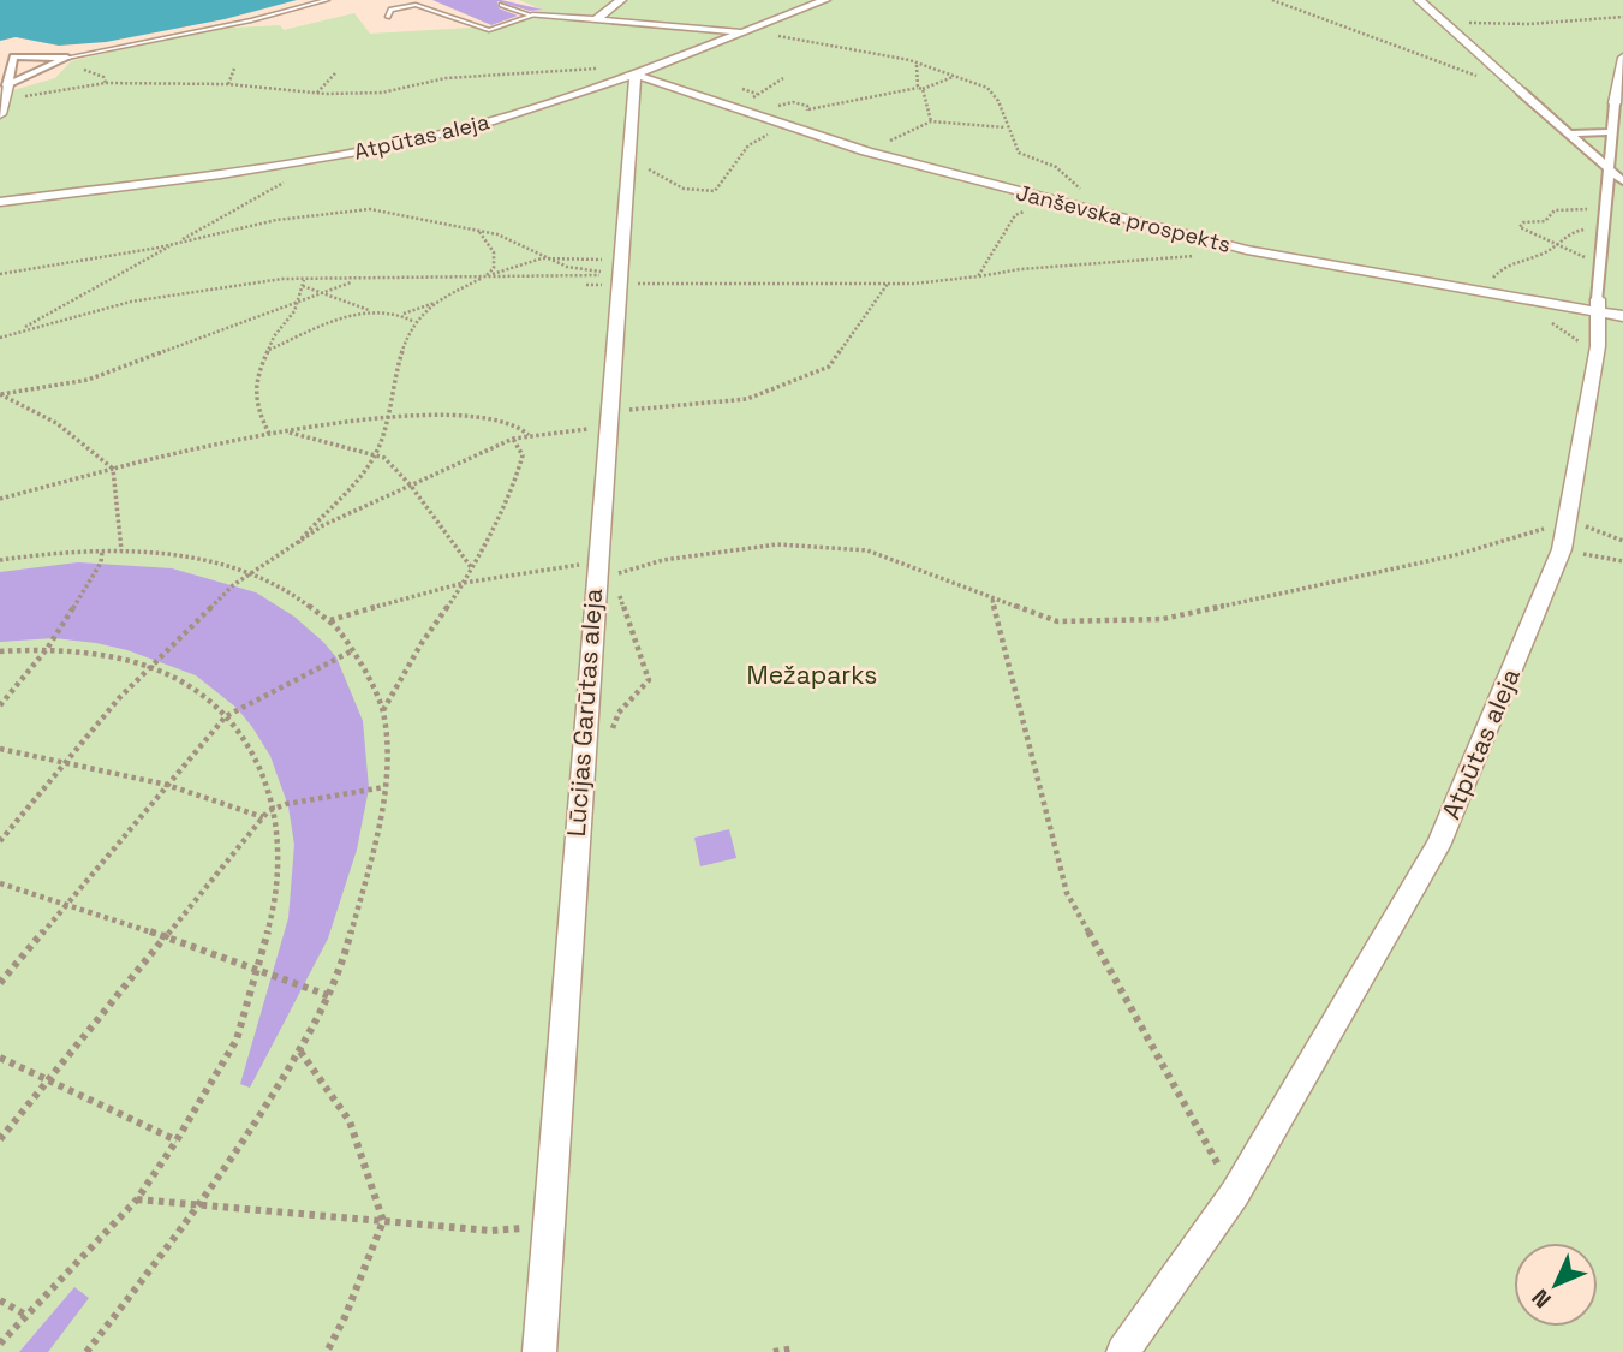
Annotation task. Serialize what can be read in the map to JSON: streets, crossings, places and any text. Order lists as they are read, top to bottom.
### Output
{
  "streets": {
    "street": ["Atpūtas aleja", "Janševska prospekts", "Lūcijas Garūtas aleja"]
  },
  "crossings": [
    ["Atpūtas aleja", "Janševska prospekts"],
    ["Atpūtas aleja", "Lūcijas Garūtas aleja"],
    ["Janševska prospekts", "Lūcijas Garūtas aleja"]
  ],
  "parks": ["Mežaparks"],
  "north": "bottom left"
}
